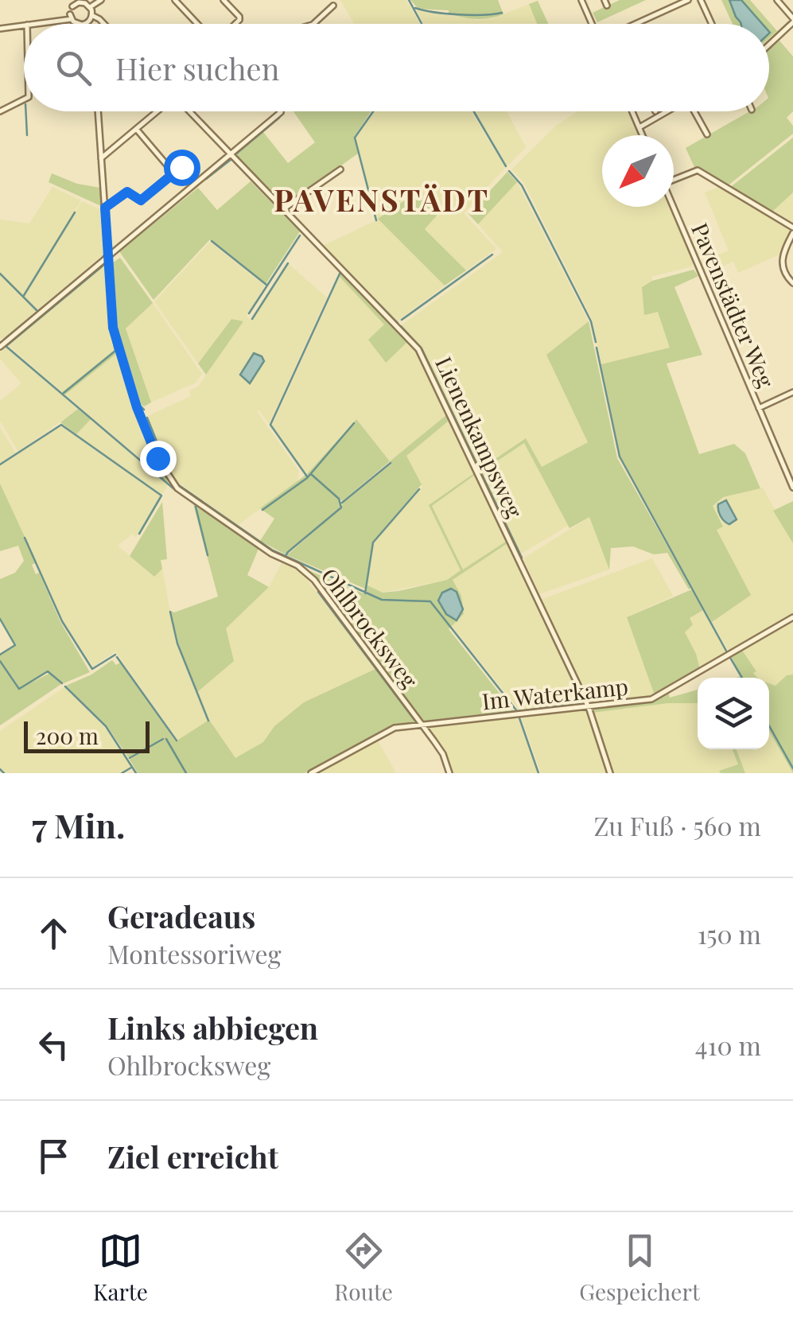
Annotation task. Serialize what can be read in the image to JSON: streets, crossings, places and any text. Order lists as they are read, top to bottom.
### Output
{
  "streets": {
    "street": [
      "Pavenstädter Weg",
      "Lienenkampsweg",
      "Ohlbrocksweg",
      "Im Waterkamp"
    ]
  },
  "crossings": [
    ["Lienenkampsweg", "Im Waterkamp"],
    ["Ohlbrocksweg", "Im Waterkamp"]
  ],
  "districts": ["PAVENSTÄDT"],
  "scale_bar": "200 m",
  "north": "bottom left",
  "page": {
    "search": "Hier suchen",
    "scale": "200 m",
    "heading": ["7 Min.", "Zu Fuß · 560 m"],
    "list": [
      ["Geradeaus", "Montessoriweg", "150 m"],
      ["Links abbiegen", "Ohlbrocksweg", "410 m"],
      "Ziel erreicht"
    ],
    "nav": ["Karte", "Route", "Gespeichert"]
  }
}
